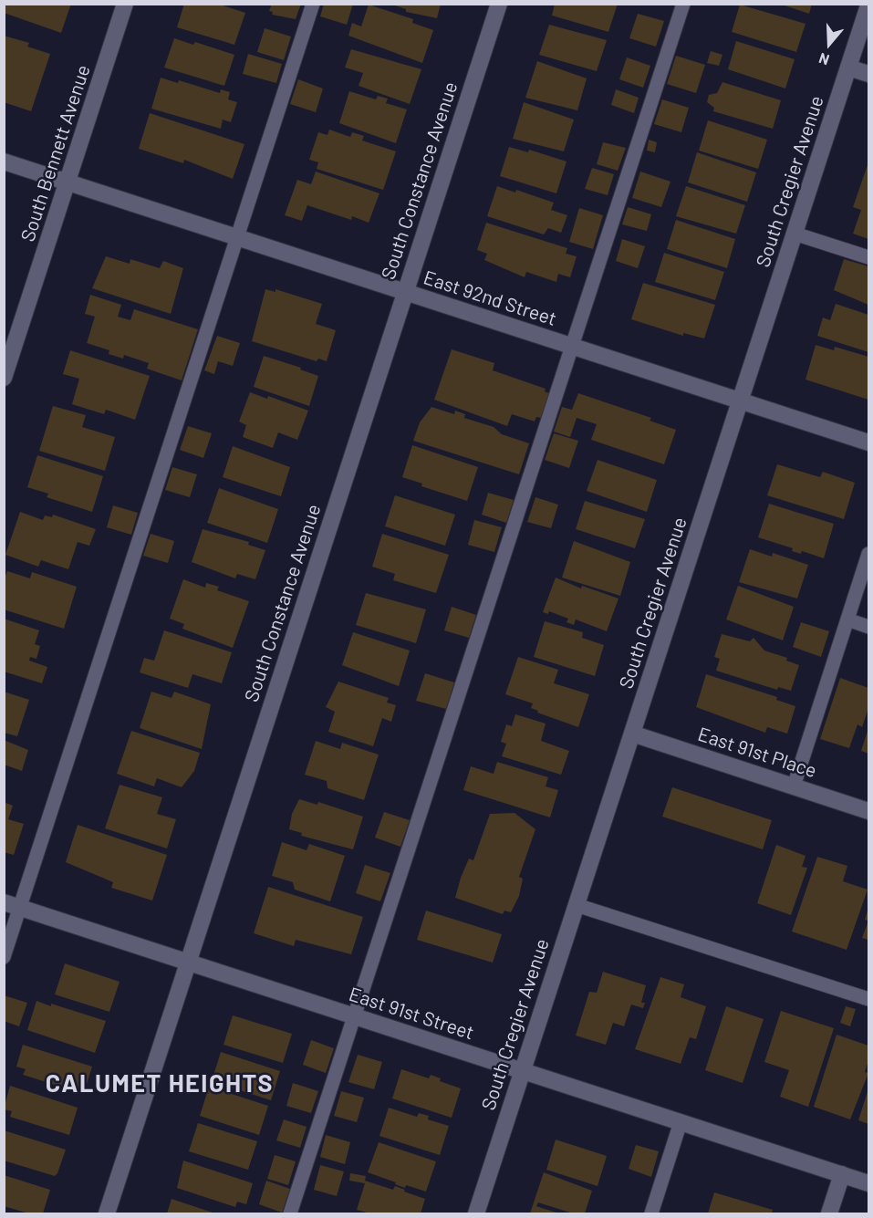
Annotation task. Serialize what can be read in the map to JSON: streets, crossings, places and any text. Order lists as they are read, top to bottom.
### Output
{
  "streets": {
    "street": [
      "South Bennett Avenue",
      "South Constance Avenue",
      "South Cregier Avenue",
      "East 92nd Street",
      "East 91st Place",
      "East 91st Street"
    ]
  },
  "crossings": [
    ["South Bennett Avenue", "East 92nd Street"],
    ["South Constance Avenue", "East 92nd Street"],
    ["South Constance Avenue", "East 91st Street"],
    ["South Cregier Avenue", "East 92nd Street"],
    ["South Cregier Avenue", "East 91st Place"],
    ["South Cregier Avenue", "East 91st Street"]
  ],
  "districts": ["CALUMET HEIGHTS"],
  "north": "bottom"
}
